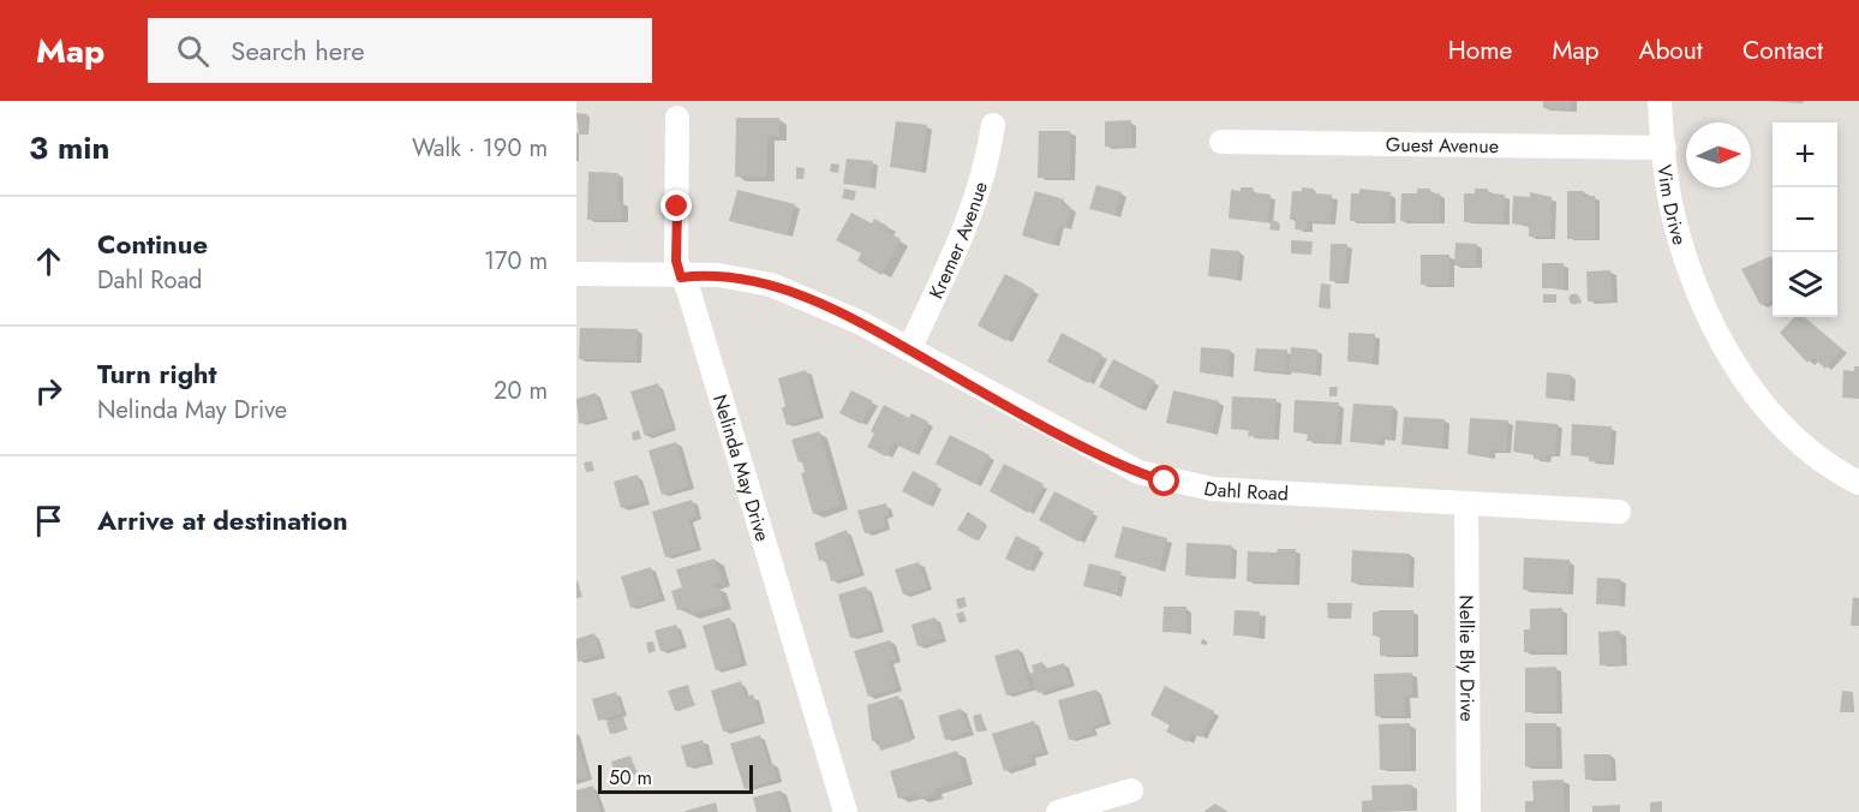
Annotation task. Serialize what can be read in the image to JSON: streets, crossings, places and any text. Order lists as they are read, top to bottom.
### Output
{
  "streets": {
    "street": [
      "Guest Avenue",
      "Vim Drive",
      "Kremer Avenue",
      "Nelinda May Drive",
      "Dahl Road",
      "Nellie Bly Drive"
    ]
  },
  "crossings": [
    ["Guest Avenue", "Vim Drive"],
    ["Kremer Avenue", "Dahl Road"],
    ["Nelinda May Drive", "Dahl Road"],
    ["Dahl Road", "Nellie Bly Drive"]
  ],
  "scale_bar": "50 m",
  "north": "right",
  "page": {
    "header": "Map",
    "search": "Search here",
    "nav": [
      "Home",
      "Map",
      "About",
      "Contact"
    ],
    "heading": ["3 min", "Walk · 190 m"],
    "map_buttons": ["+", "−"],
    "list": [
      ["Continue", "Dahl Road", "170 m"],
      ["Turn right", "Nelinda May Drive", "20 m"],
      "Arrive at destination"
    ],
    "scale": "50 m"
  }
}
